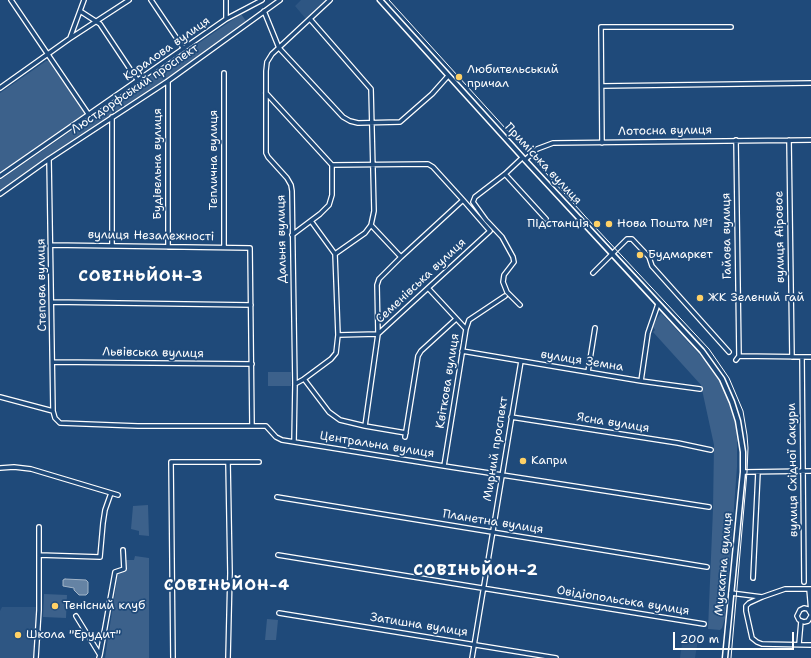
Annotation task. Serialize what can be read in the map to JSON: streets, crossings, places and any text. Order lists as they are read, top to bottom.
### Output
{
  "streets": {
    "street": [
      "Коралова вулиця",
      "Люстдорфський проспект",
      "Лотосна вулиця",
      "Теплична вулиця",
      "Будівельна вулиця",
      "Приміська вулиця",
      "вулиця Незалежності",
      "Гайова вулиця",
      "вулиця Аіровое",
      "Дальня вулиця",
      "Семенівська вулиця",
      "Степова вулиця",
      "Львівська вулиця",
      "вулиця Земна",
      "Квіткова вулиця",
      "Ясна вулиця",
      "Центральна вулиця",
      "Мирний проспект",
      "вулиця Східної Сакури",
      "Планетна вулиця",
      "Мускатна вулиця",
      "Овідіопольська вулиця",
      "Затишна вулиця"
    ]
  },
  "crossings": [
    ["Люстдорфський проспект", "Будівельна вулиця"],
    ["Люстдорфський проспект", "Степова вулиця"],
    ["Лотосна вулиця", "Приміська вулиця"],
    ["Лотосна вулиця", "Гайова вулиця"],
    ["Лотосна вулиця", "вулиця Аіровое"],
    ["Теплична вулиця", "вулиця Незалежності"],
    ["Будівельна вулиця", "вулиця Незалежності"],
    ["Приміська вулиця", "Мускатна вулиця"],
    ["вулиця Незалежності", "Степова вулиця"],
    ["Дальня вулиця", "Центральна вулиця"],
    ["Семенівська вулиця", "Квіткова вулиця"],
    ["Степова вулиця", "Львівська вулиця"],
    ["Степова вулиця", "Центральна вулиця"],
    ["вулиця Земна", "Квіткова вулиця"],
    ["вулиця Земна", "Мирний проспект"],
    ["Квіткова вулиця", "Центральна вулиця"],
    ["Ясна вулиця", "Мирний проспект"],
    ["Центральна вулиця", "Мирний проспект"],
    ["Мирний проспект", "Планетна вулиця"],
    ["Мирний проспект", "Овідіопольська вулиця"],
    ["Мирний проспект", "Затишна вулиця"]
  ],
  "districts": ["СОВІНЬЙОН-3", "СОВІНЬЙОН-2", "СОВІНЬЙОН-4"],
  "places": [
    "Любительський причал",
    "Підстанція",
    "Нова Пошта №1",
    "Будмаркет",
    "ЖК Зелений гай",
    "Капри",
    "Тенісний клуб",
    "Школа \"Ерудит\""
  ],
  "scale_bar": "200 m"
}
